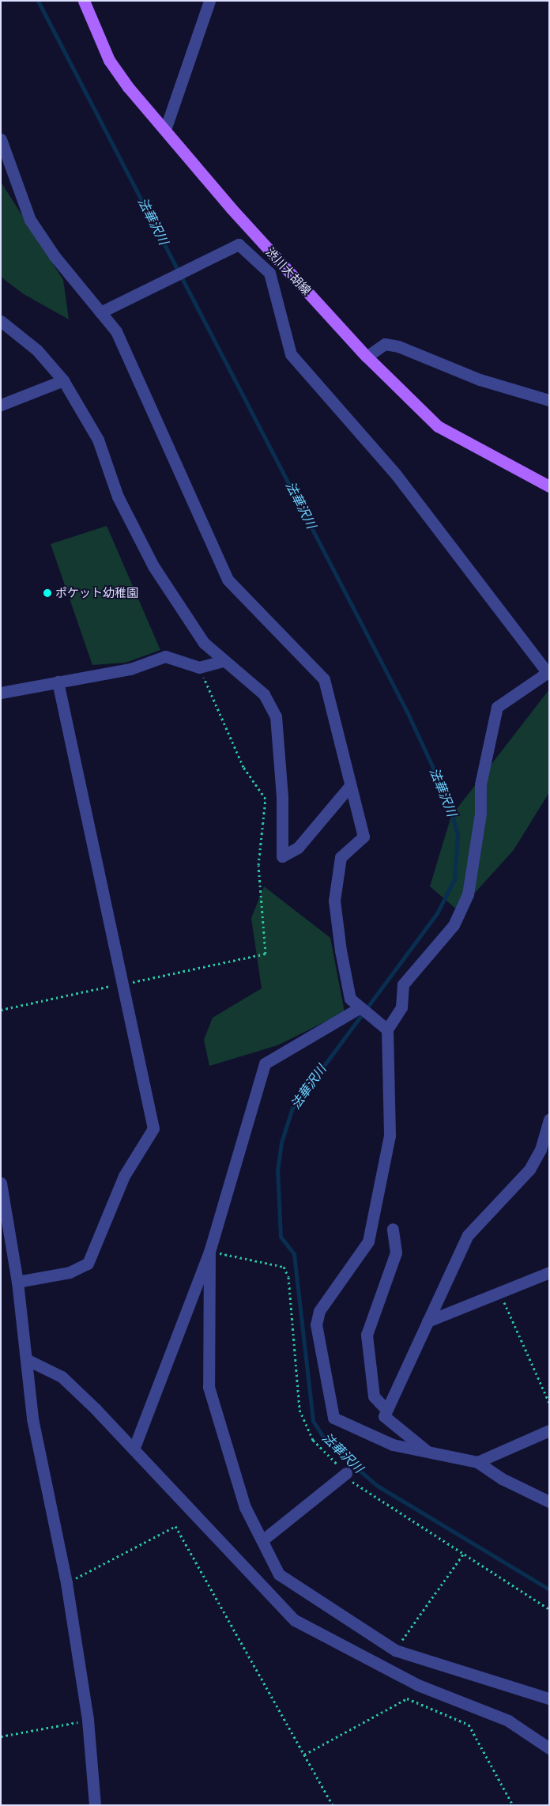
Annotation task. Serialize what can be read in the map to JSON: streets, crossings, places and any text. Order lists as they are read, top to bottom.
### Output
{
  "streets": {
    "main road": ["渋川大胡線"]
  },
  "water": ["法華沢川"],
  "places": ["ポケット幼稚園"]
}
